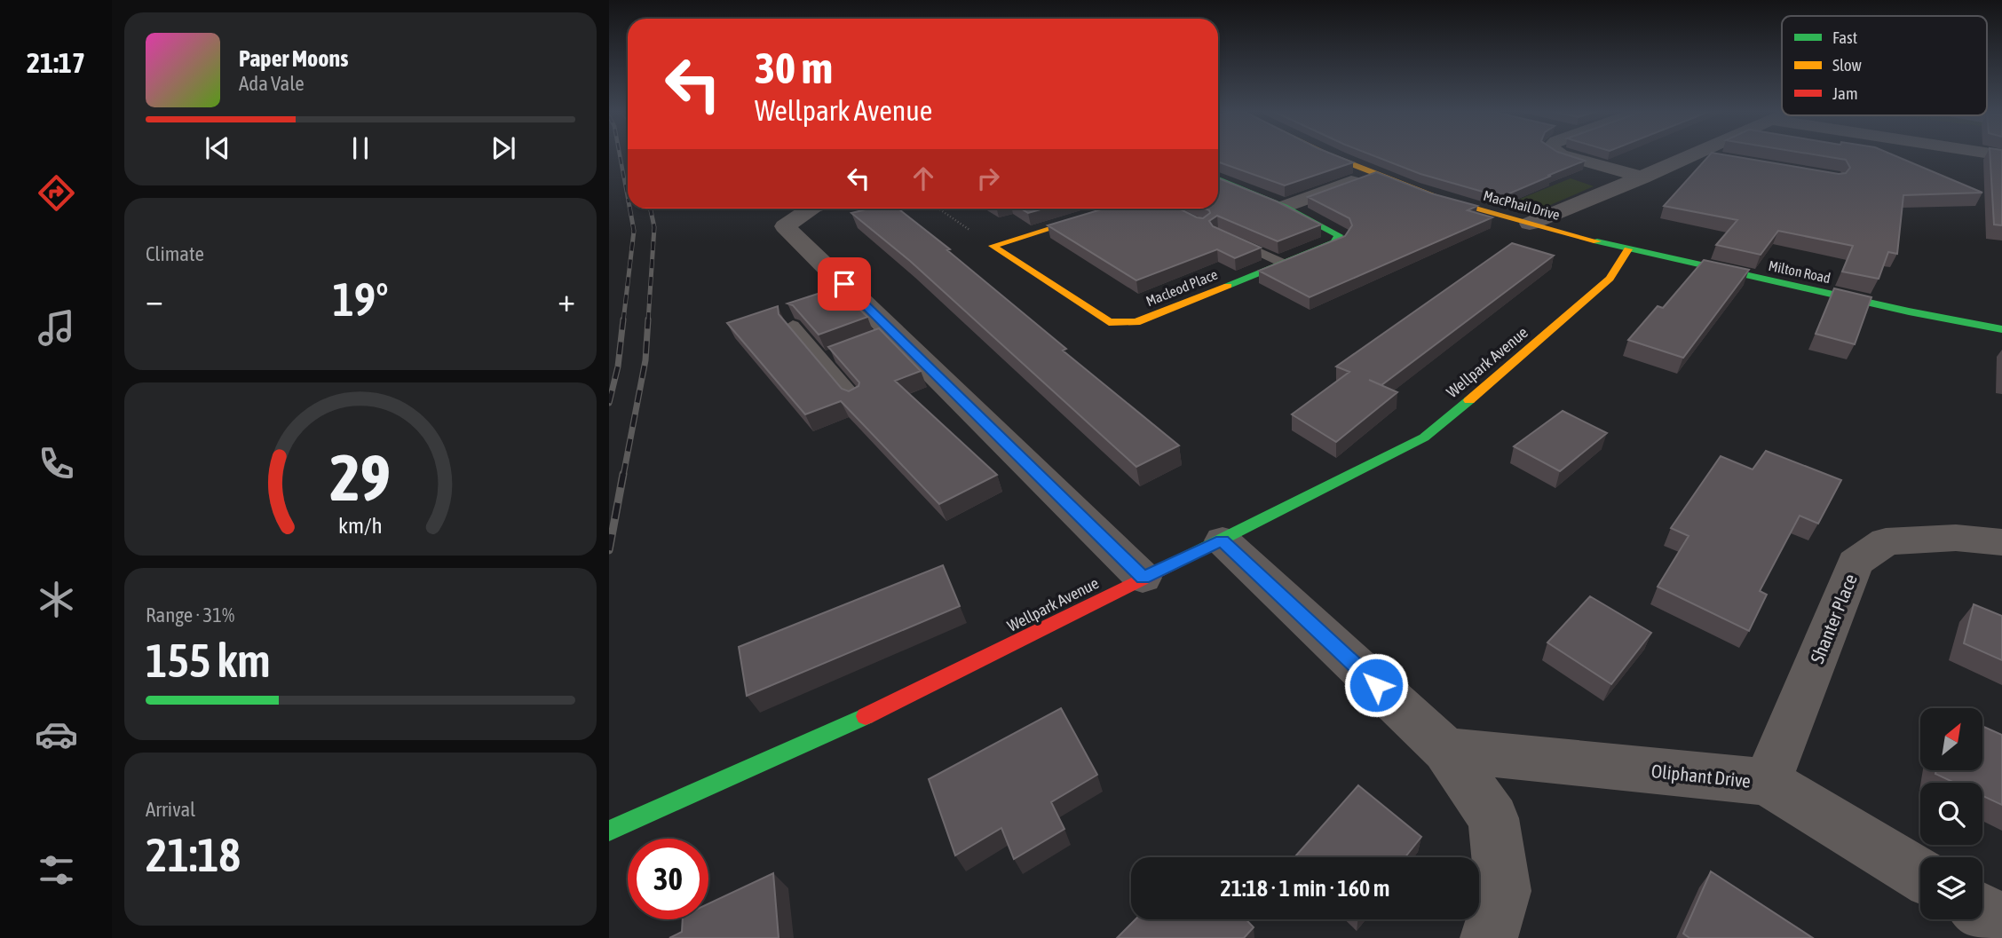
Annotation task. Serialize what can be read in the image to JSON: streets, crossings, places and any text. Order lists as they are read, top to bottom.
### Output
{
  "streets": {
    "street": [
      "MacPhail Drive",
      "Milton Road",
      "Macleod Place",
      "Wellpark Avenue",
      "Shanter Place",
      "Oliphant Drive"
    ]
  },
  "crossings": [
    ["MacPhail Drive", "Milton Road"],
    ["MacPhail Drive", "Wellpark Avenue"],
    ["Milton Road", "Wellpark Avenue"],
    ["Shanter Place", "Oliphant Drive"]
  ],
  "legend": ["Fast", "Slow", "Jam"],
  "north": "top right",
  "page": {
    "tabs": "21:17",
    "turn": ["30 m", "Wellpark Avenue"],
    "song": ["Paper Moons", "Ada Vale"],
    "tile": [
      "Climate",
      ["Range · 31%", "155 km"],
      ["Arrival", "21:18"]
    ],
    "heat": ["−", "19°", "+"],
    "limit": "30",
    "trip": "21:18 · 1 min · 160 m",
    "gauge": ["29", "km/h"]
  }
}
